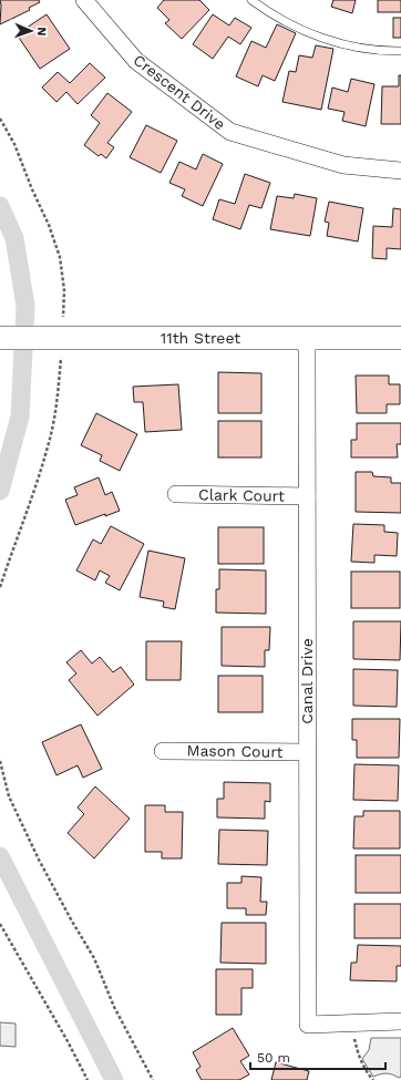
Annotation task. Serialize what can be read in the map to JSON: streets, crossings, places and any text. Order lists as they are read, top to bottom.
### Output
{
  "streets": {
    "street": [
      "Crescent Drive",
      "11th Street",
      "Clark Court",
      "Canal Drive",
      "Mason Court"
    ]
  },
  "crossings": [
    ["11th Street", "Canal Drive"],
    ["Clark Court", "Canal Drive"],
    ["Canal Drive", "Mason Court"]
  ],
  "scale_bar": "50 m",
  "north": "right"
}
